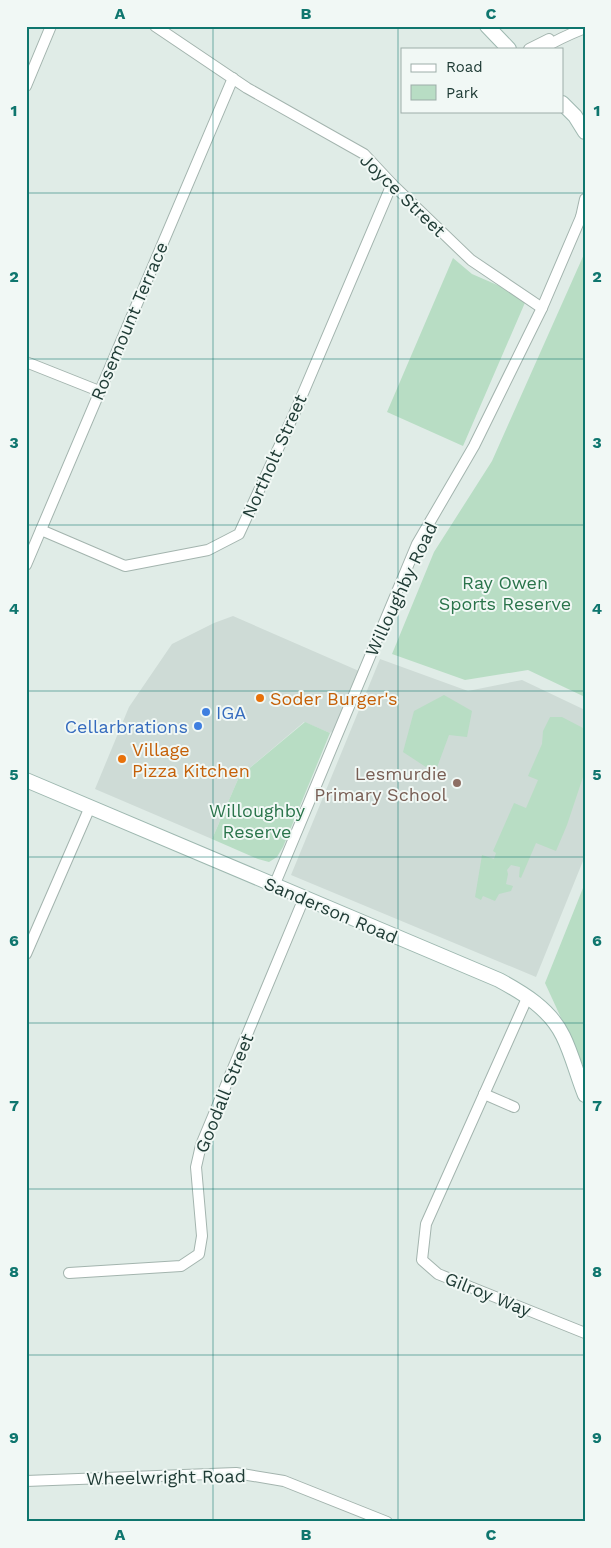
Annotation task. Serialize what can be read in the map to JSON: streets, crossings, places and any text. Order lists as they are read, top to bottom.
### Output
{
  "streets": {
    "street": [
      "Joyce Street",
      "Rosemount Terrace",
      "Northolt Street",
      "Willoughby Road",
      "Sanderson Road",
      "Goodall Street",
      "Gilroy Way",
      "Wheelwright Road"
    ]
  },
  "crossings": [
    ["Joyce Street", "Rosemount Terrace"],
    ["Joyce Street", "Northolt Street"],
    ["Joyce Street", "Willoughby Road"],
    ["Rosemount Terrace", "Northolt Street"],
    ["Willoughby Road", "Sanderson Road"],
    ["Sanderson Road", "Goodall Street"],
    ["Sanderson Road", "Gilroy Way"]
  ],
  "parks": ["Ray Owen Sports Reserve", "Willoughby Reserve"],
  "places": [
    "Soder Burger's",
    "IGA",
    "Cellarbrations",
    "Village Pizza Kitchen",
    "Lesmurdie Primary School"
  ],
  "legend": ["Road", "Park"],
  "grid": {
    "columns": ["A", "B", "C"],
    "rows": [
      "1",
      "2",
      "3",
      "4",
      "5",
      "6",
      "7",
      "8",
      "9"
    ]
  }
}
